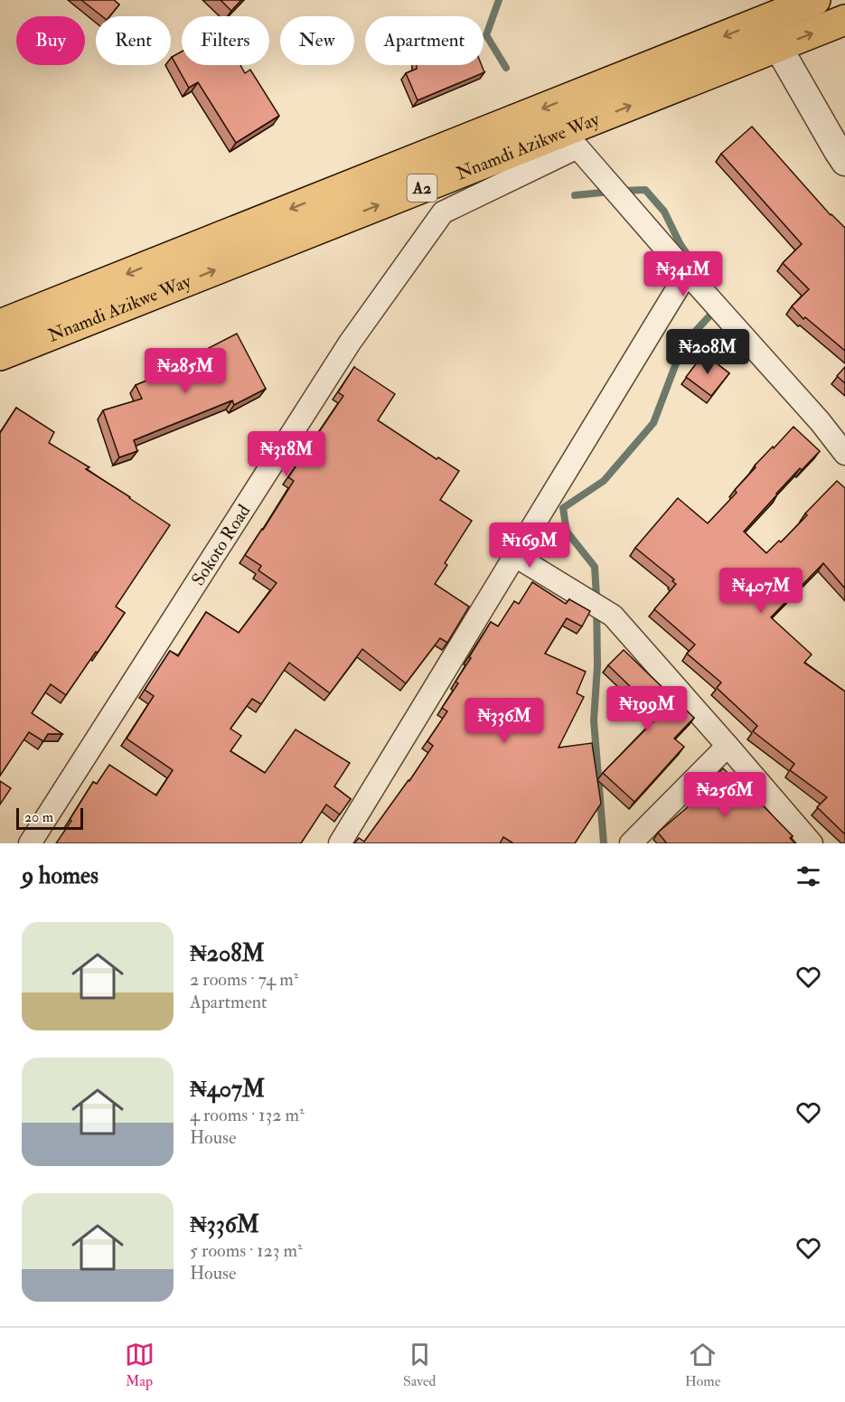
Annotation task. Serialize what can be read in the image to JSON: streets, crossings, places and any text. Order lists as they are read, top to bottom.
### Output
{
  "streets": {
    "highway": ["Nnamdi Azikwe Way", "A2"],
    "street": ["Sokoto Road"]
  },
  "scale_bar": "20 m",
  "page": {
    "chip": [
      "Buy",
      "Rent",
      "Filters",
      "New",
      "Apartment"
    ],
    "price": [
      "₦341M",
      "₦208M",
      "₦285M",
      "₦318M",
      "₦169M",
      "₦407M",
      "₦199M",
      "₦336M",
      "₦256M"
    ],
    "scale": "20 m",
    "heading": "9 homes",
    "list": [
      {
        "name": "₦208M",
        "note": "2 rooms · 74 m² · Apartment"
      },
      {
        "name": "₦407M",
        "note": "4 rooms · 132 m² · House"
      },
      {
        "name": "₦336M",
        "note": "5 rooms · 123 m² · House"
      }
    ],
    "tabs": ["Map", "Saved", "Home"]
  }
}
